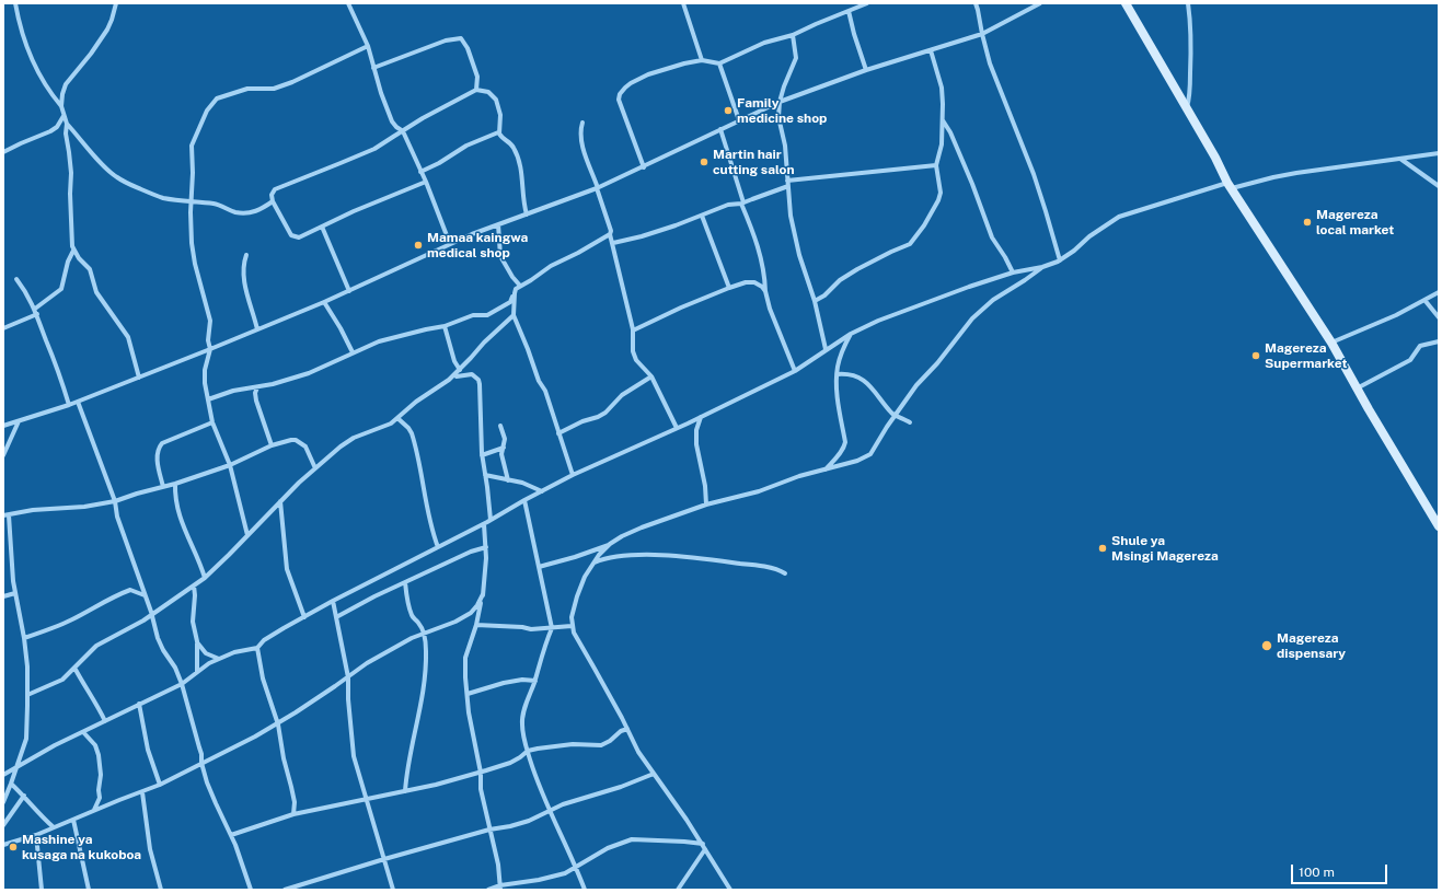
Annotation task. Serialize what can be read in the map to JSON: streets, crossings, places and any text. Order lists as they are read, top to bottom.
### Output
{
  "places": [
    "Family medicine shop",
    "Martin hair cutting salon",
    "Magereza local market",
    "Mamaa kaingwa medical shop",
    "Magereza Supermarket",
    "Shule ya Msingi Magereza",
    "Magereza dispensary",
    "Mashine ya kusaga na kukoboa"
  ],
  "scale_bar": "100 m"
}
